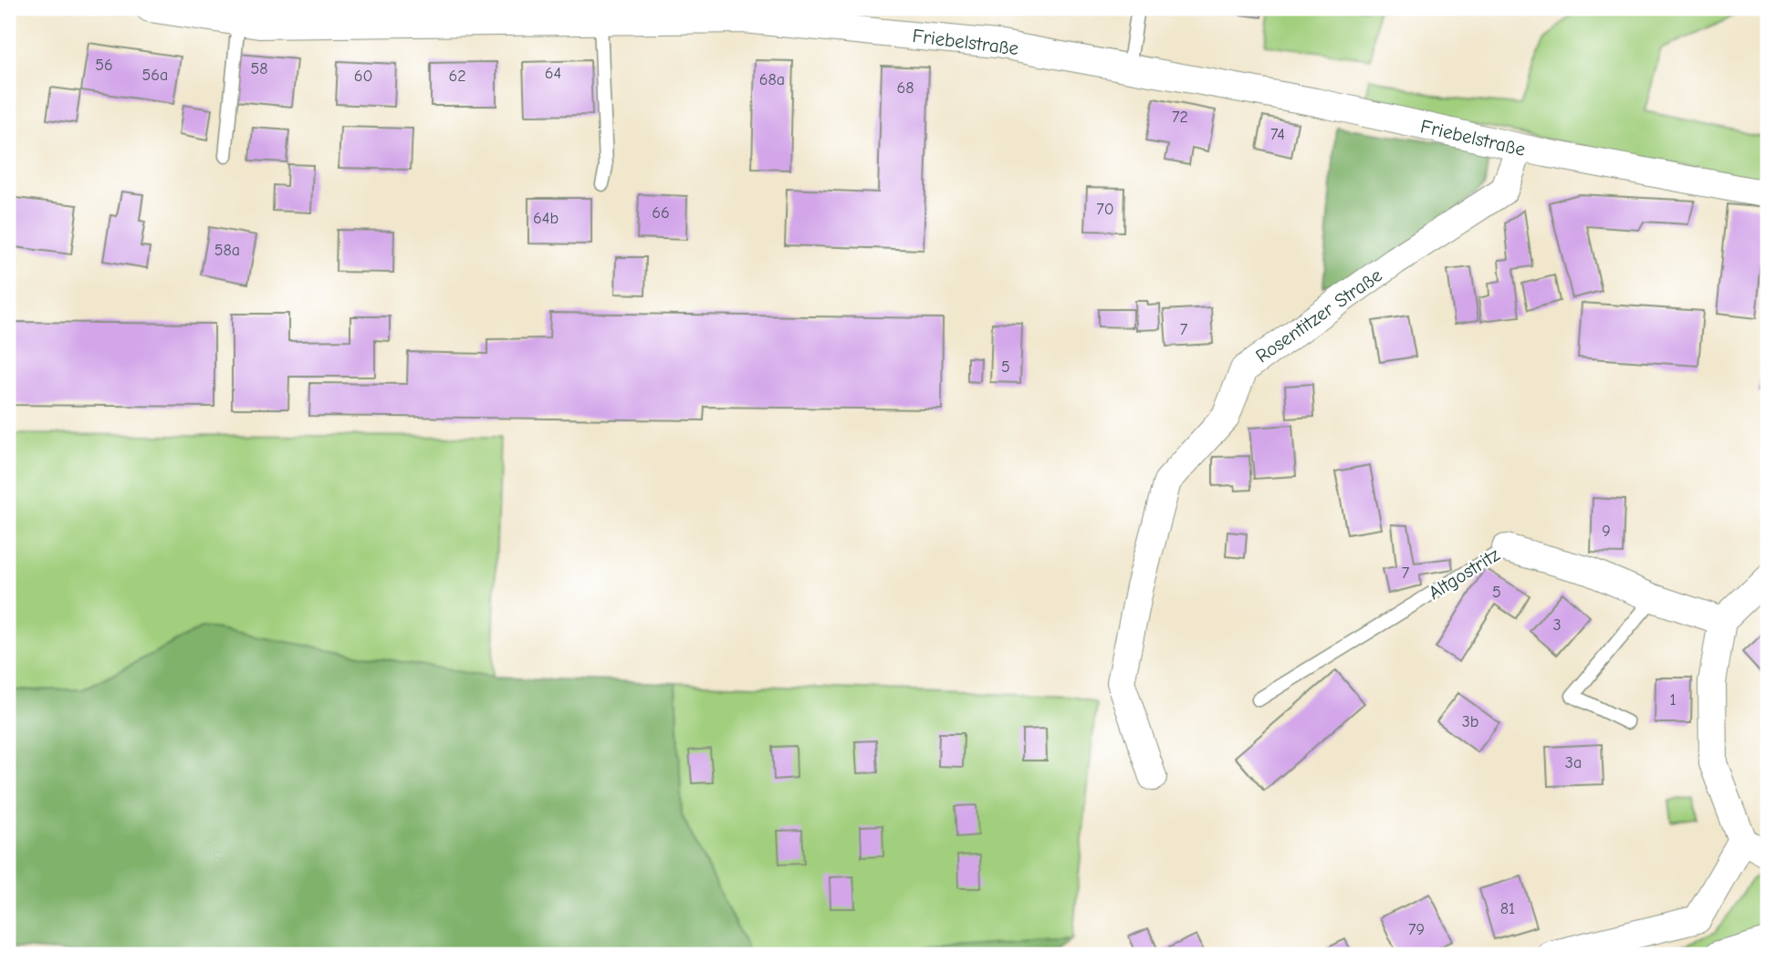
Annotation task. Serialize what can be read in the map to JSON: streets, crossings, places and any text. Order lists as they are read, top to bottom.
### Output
{
  "streets": {
    "street": ["Friebelstraße", "Rosentitzer Straße", "Altgostritz"]
  },
  "crossings": [
    ["Friebelstraße", "Rosentitzer Straße"]
  ],
  "house_numbers": [
    "56",
    "58",
    "64",
    "56a",
    "60",
    "62",
    "68a",
    "68",
    "72",
    "74",
    "70",
    "66",
    "64b",
    "58a",
    "7",
    "5",
    "9",
    "7",
    "5",
    "3",
    "1",
    "3b",
    "3a",
    "81",
    "79"
  ]
}
